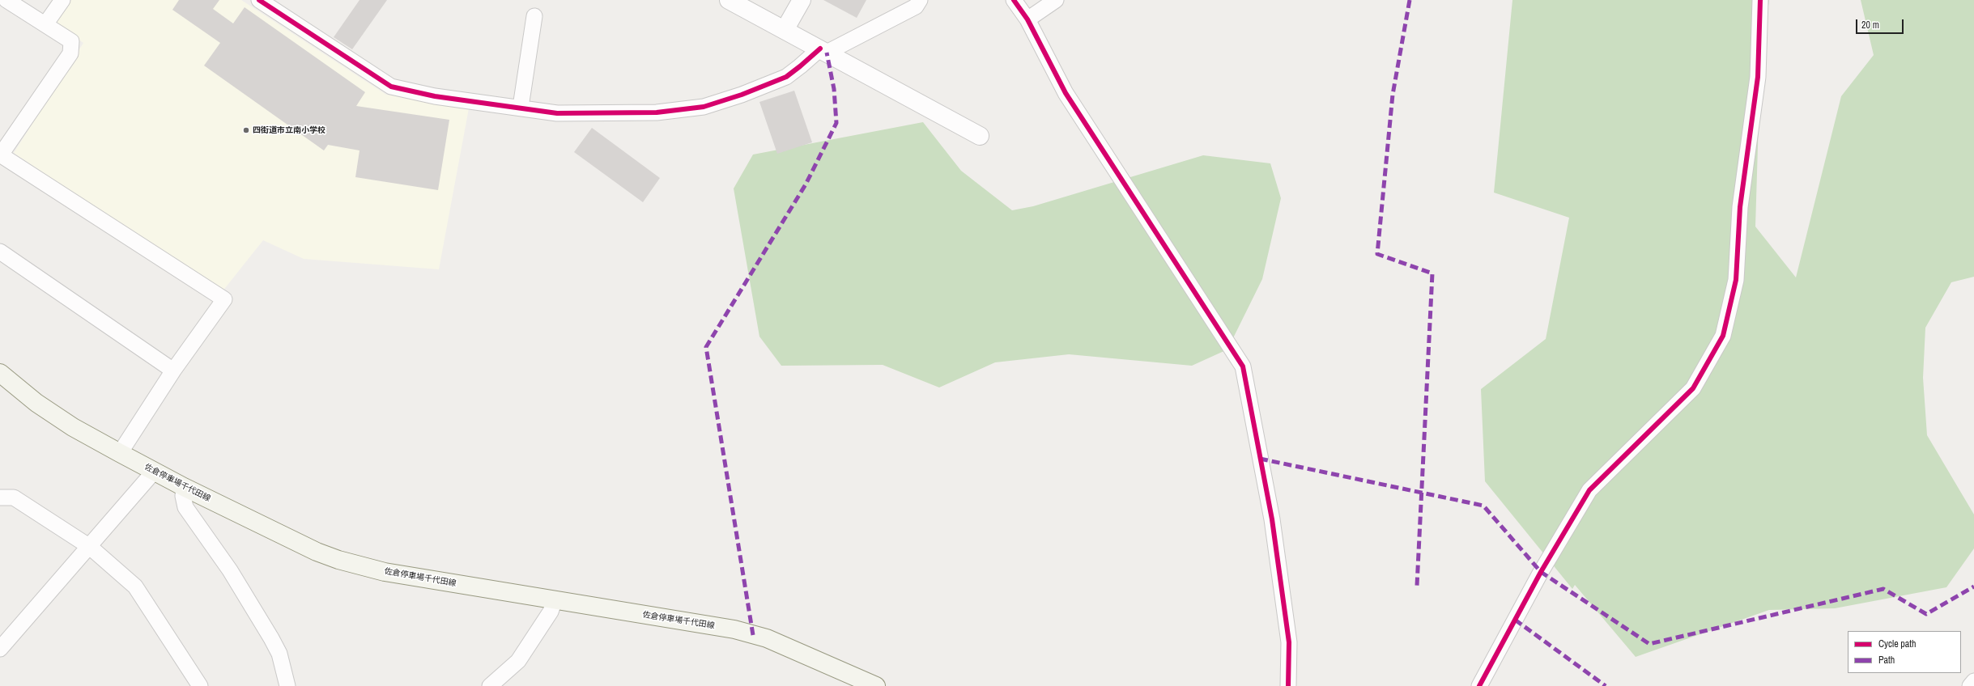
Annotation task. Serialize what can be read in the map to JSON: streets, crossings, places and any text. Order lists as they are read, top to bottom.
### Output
{
  "streets": {
    "main road": ["佐倉停車場千代田線"]
  },
  "places": ["四街道市立南小学校"],
  "legend": ["Cycle path", "Path"],
  "scale_bar": "20 m"
}
